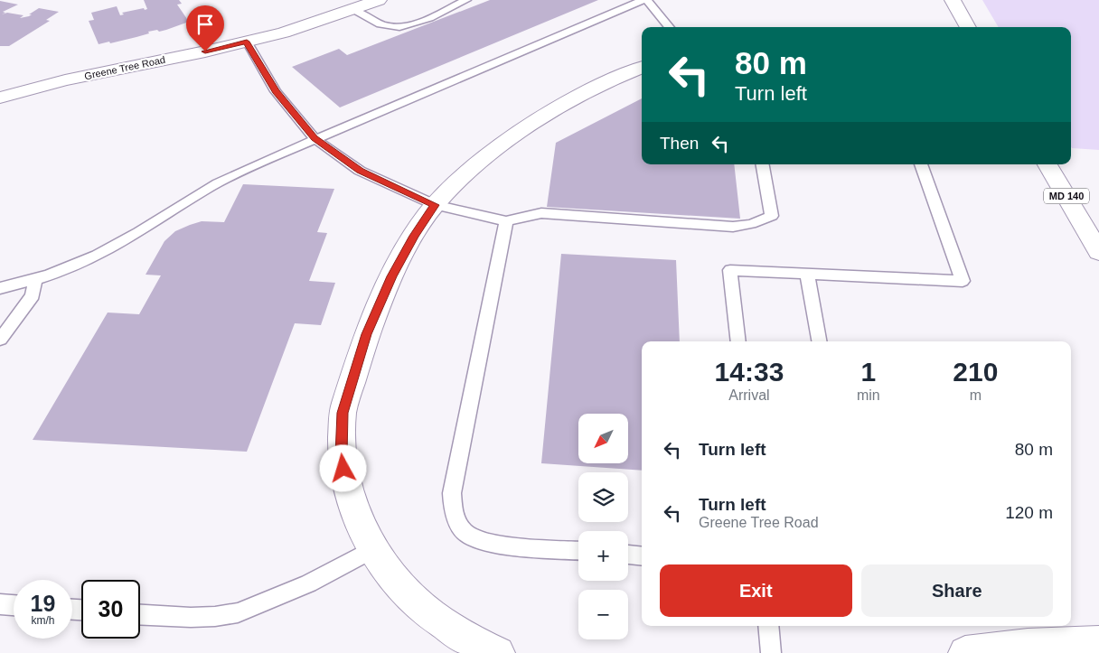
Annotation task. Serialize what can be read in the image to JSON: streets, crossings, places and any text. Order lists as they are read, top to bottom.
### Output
{
  "streets": {
    "street": ["Greene Tree Road", "MD 140"]
  },
  "north": "bottom left",
  "page": {
    "turn": ["80 m", "Turn left"],
    "then": "Then",
    "eta": [
      "14:33",
      "Arrival",
      "1",
      "min",
      "210",
      "m"
    ],
    "map_buttons": ["+", "−"],
    "list": [
      {
        "name": "Turn left",
        "value": "80 m"
      },
      {
        "name": "Turn left",
        "note": "Greene Tree Road",
        "value": "120 m"
      }
    ],
    "buttons": ["Exit", "Share"],
    "speed": "19 km/h",
    "limit": "30"
  }
}
